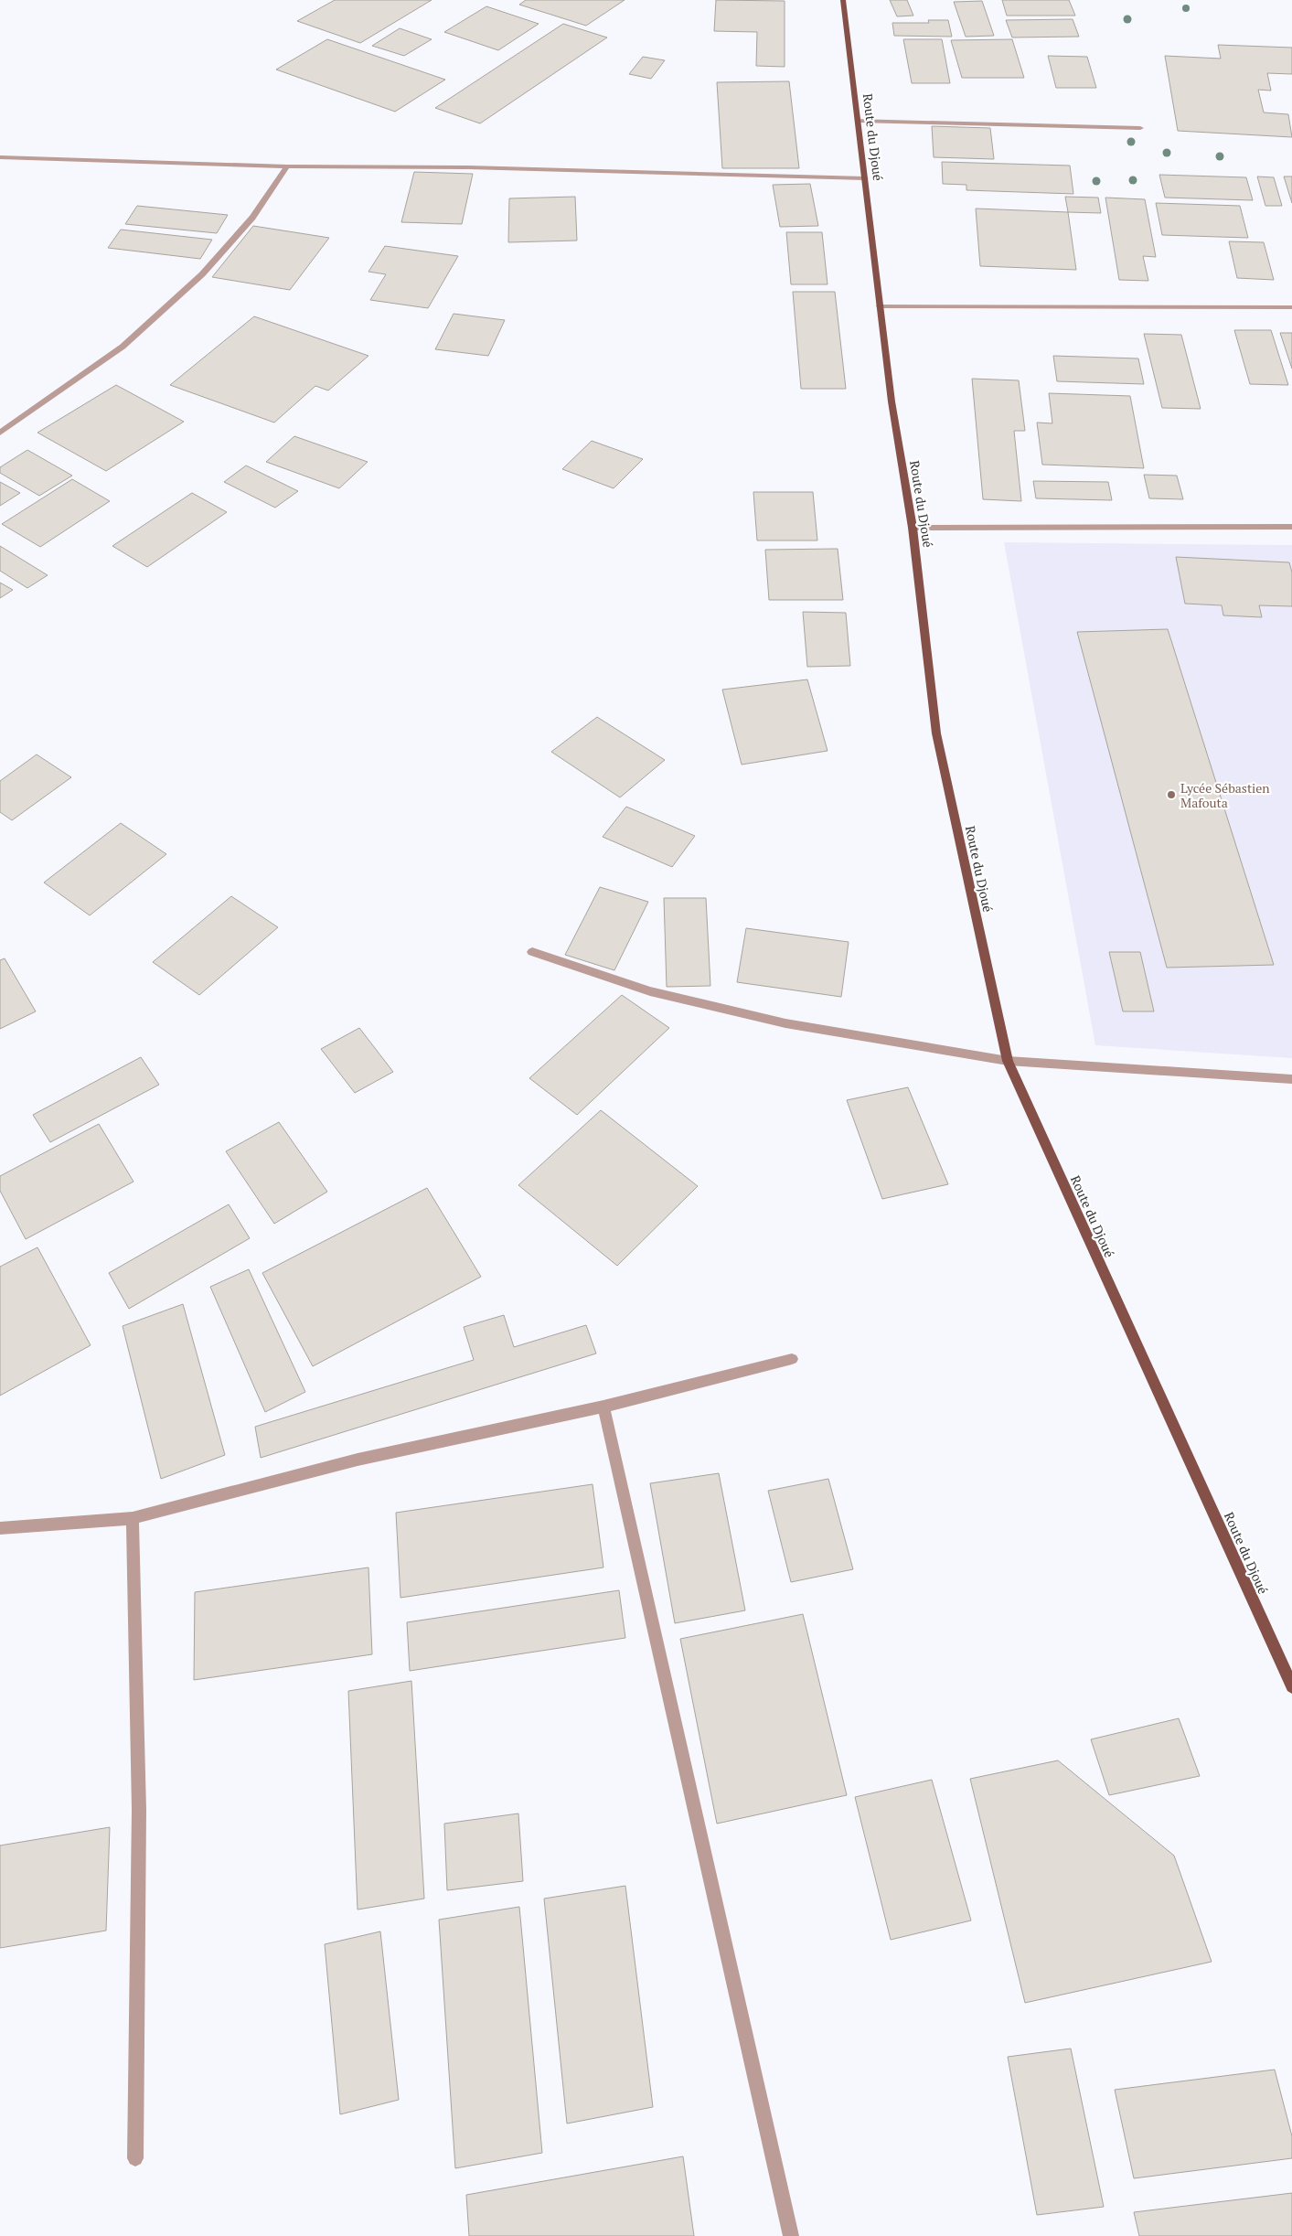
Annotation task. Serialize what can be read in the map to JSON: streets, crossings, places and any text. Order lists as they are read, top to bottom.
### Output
{
  "streets": {
    "main road": ["Route du Djoué"]
  },
  "places": ["Lycée Sébastien Mafouta"]
}
